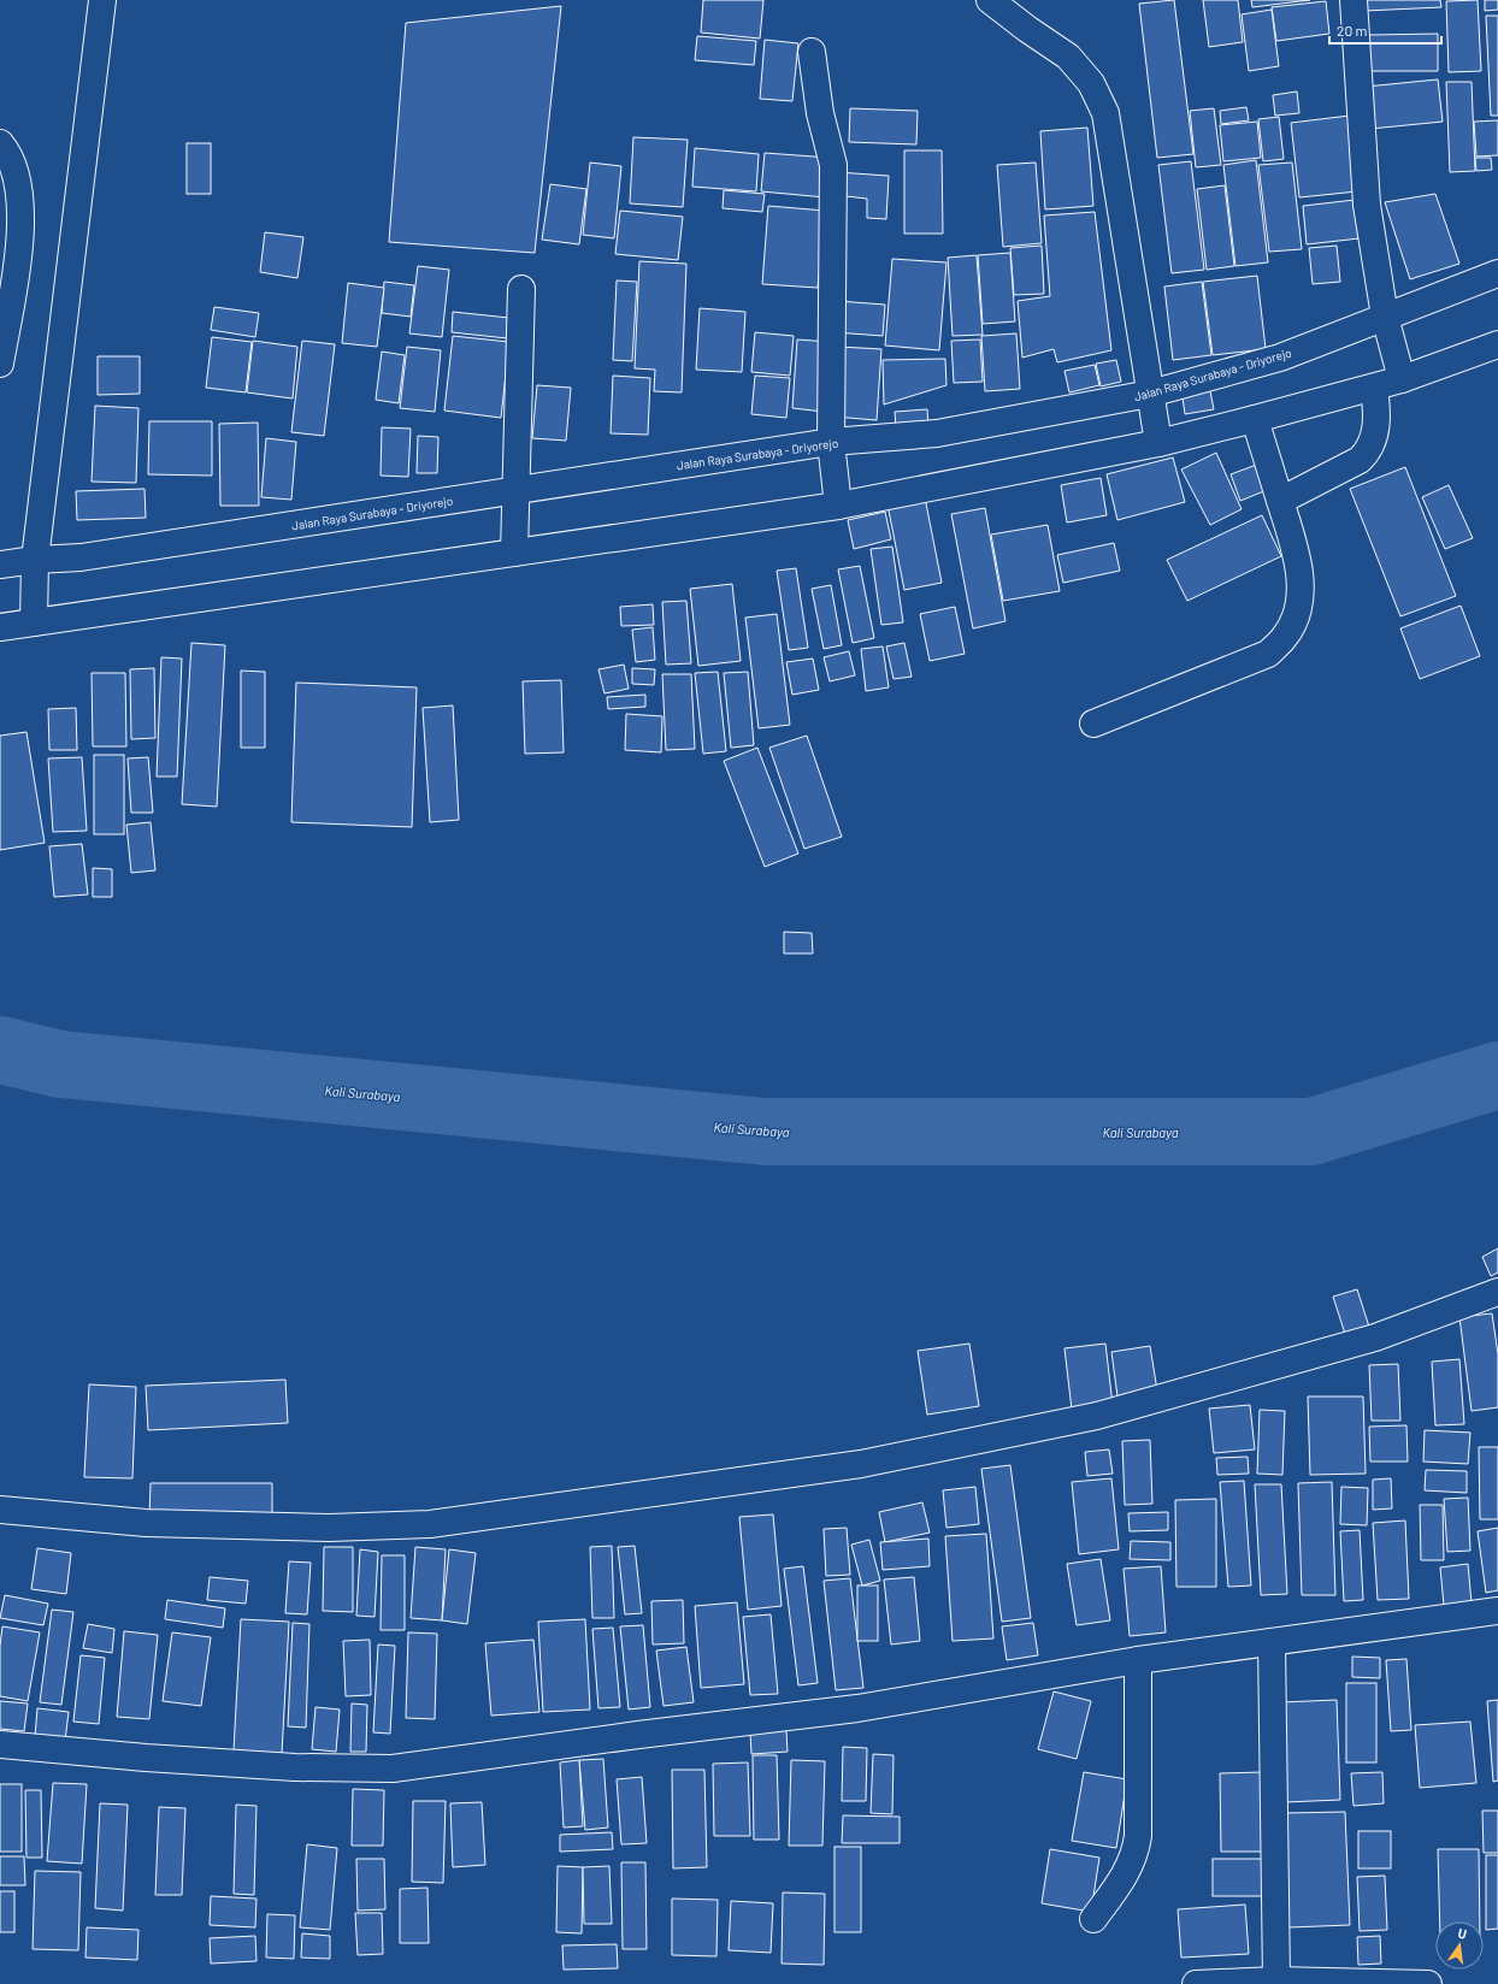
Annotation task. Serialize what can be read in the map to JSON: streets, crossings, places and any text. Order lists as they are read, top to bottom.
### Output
{
  "streets": {
    "street": ["Jalan Raya Surabaya - Driyorejo"]
  },
  "water": ["Kali Surabaya"],
  "scale_bar": "20 m",
  "north": "top"
}
